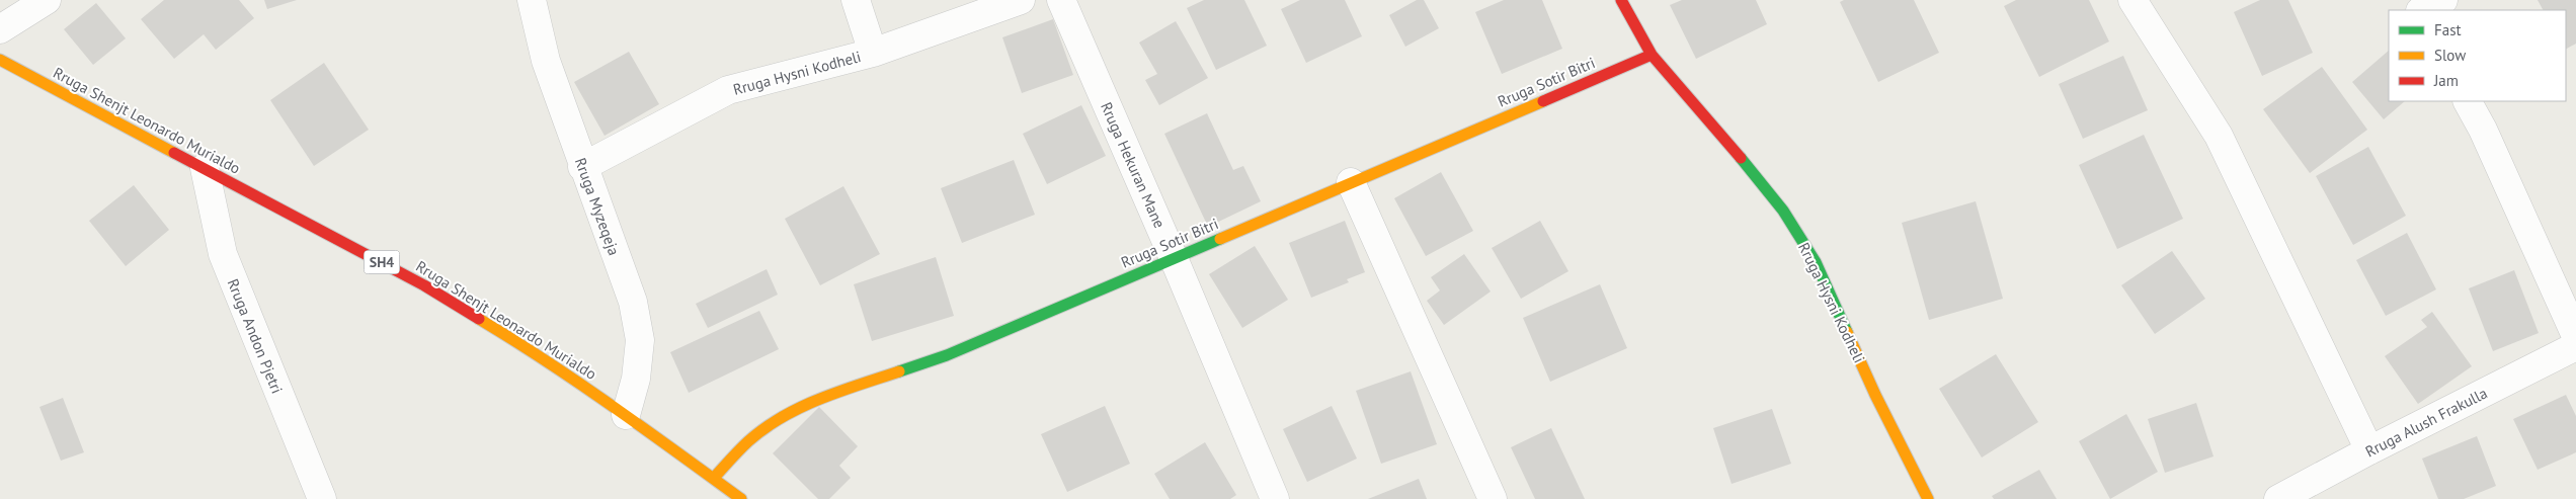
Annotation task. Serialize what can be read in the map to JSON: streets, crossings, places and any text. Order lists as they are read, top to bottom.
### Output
{
  "streets": {
    "street": [
      "Rruga Hysni Kodheli",
      "Rruga Sotir Bitri",
      "Rruga Shenjt Leonardo Murialdo",
      "Rruga Hekuran Mane",
      "Rruga Myzeqeja",
      "SH4",
      "Rruga Andon Pjetri",
      "Rruga Alush Frakulla"
    ]
  },
  "crossings": [
    ["Rruga Hysni Kodheli", "Rruga Sotir Bitri"],
    ["Rruga Hysni Kodheli", "Rruga Myzeqeja"],
    ["Rruga Sotir Bitri", "Rruga Shenjt Leonardo Murialdo"],
    ["Rruga Sotir Bitri", "Rruga Hekuran Mane"],
    ["Rruga Shenjt Leonardo Murialdo", "Rruga Myzeqeja"],
    ["Rruga Shenjt Leonardo Murialdo", "Rruga Andon Pjetri"]
  ],
  "legend": ["Fast", "Slow", "Jam"]
}
